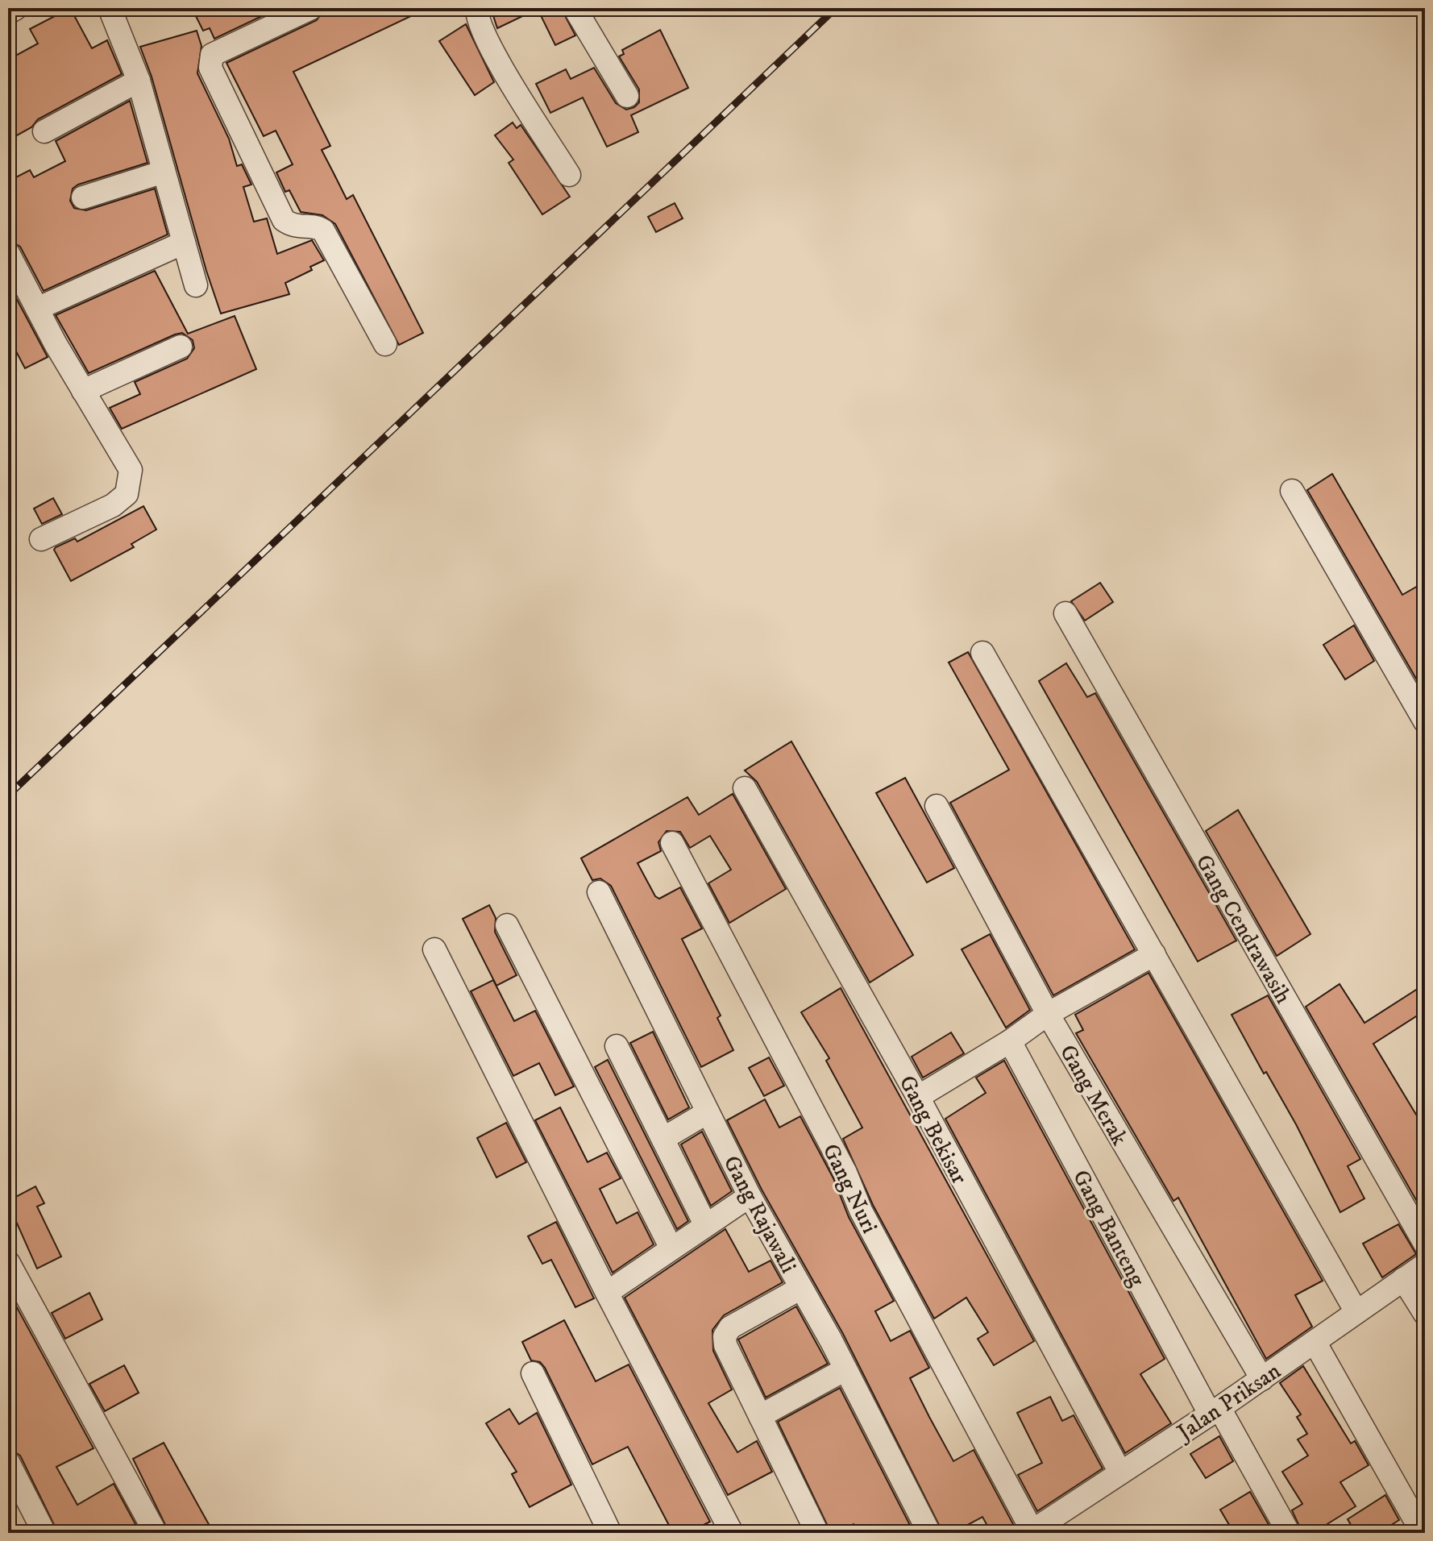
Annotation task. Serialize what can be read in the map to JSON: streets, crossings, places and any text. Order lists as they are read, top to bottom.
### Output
{
  "streets": {
    "street": [
      "Gang Cendrawasih",
      "Gang Merak",
      "Gang Bekisar",
      "Gang Nuri",
      "Gang Rajawali",
      "Gang Banteng",
      "Jalan Priksan"
    ]
  },
  "crossings": [
    ["Gang Merak", "Jalan Priksan"],
    ["Gang Bekisar", "Jalan Priksan"],
    ["Gang Nuri", "Jalan Priksan"],
    ["Gang Banteng", "Jalan Priksan"]
  ]
}
